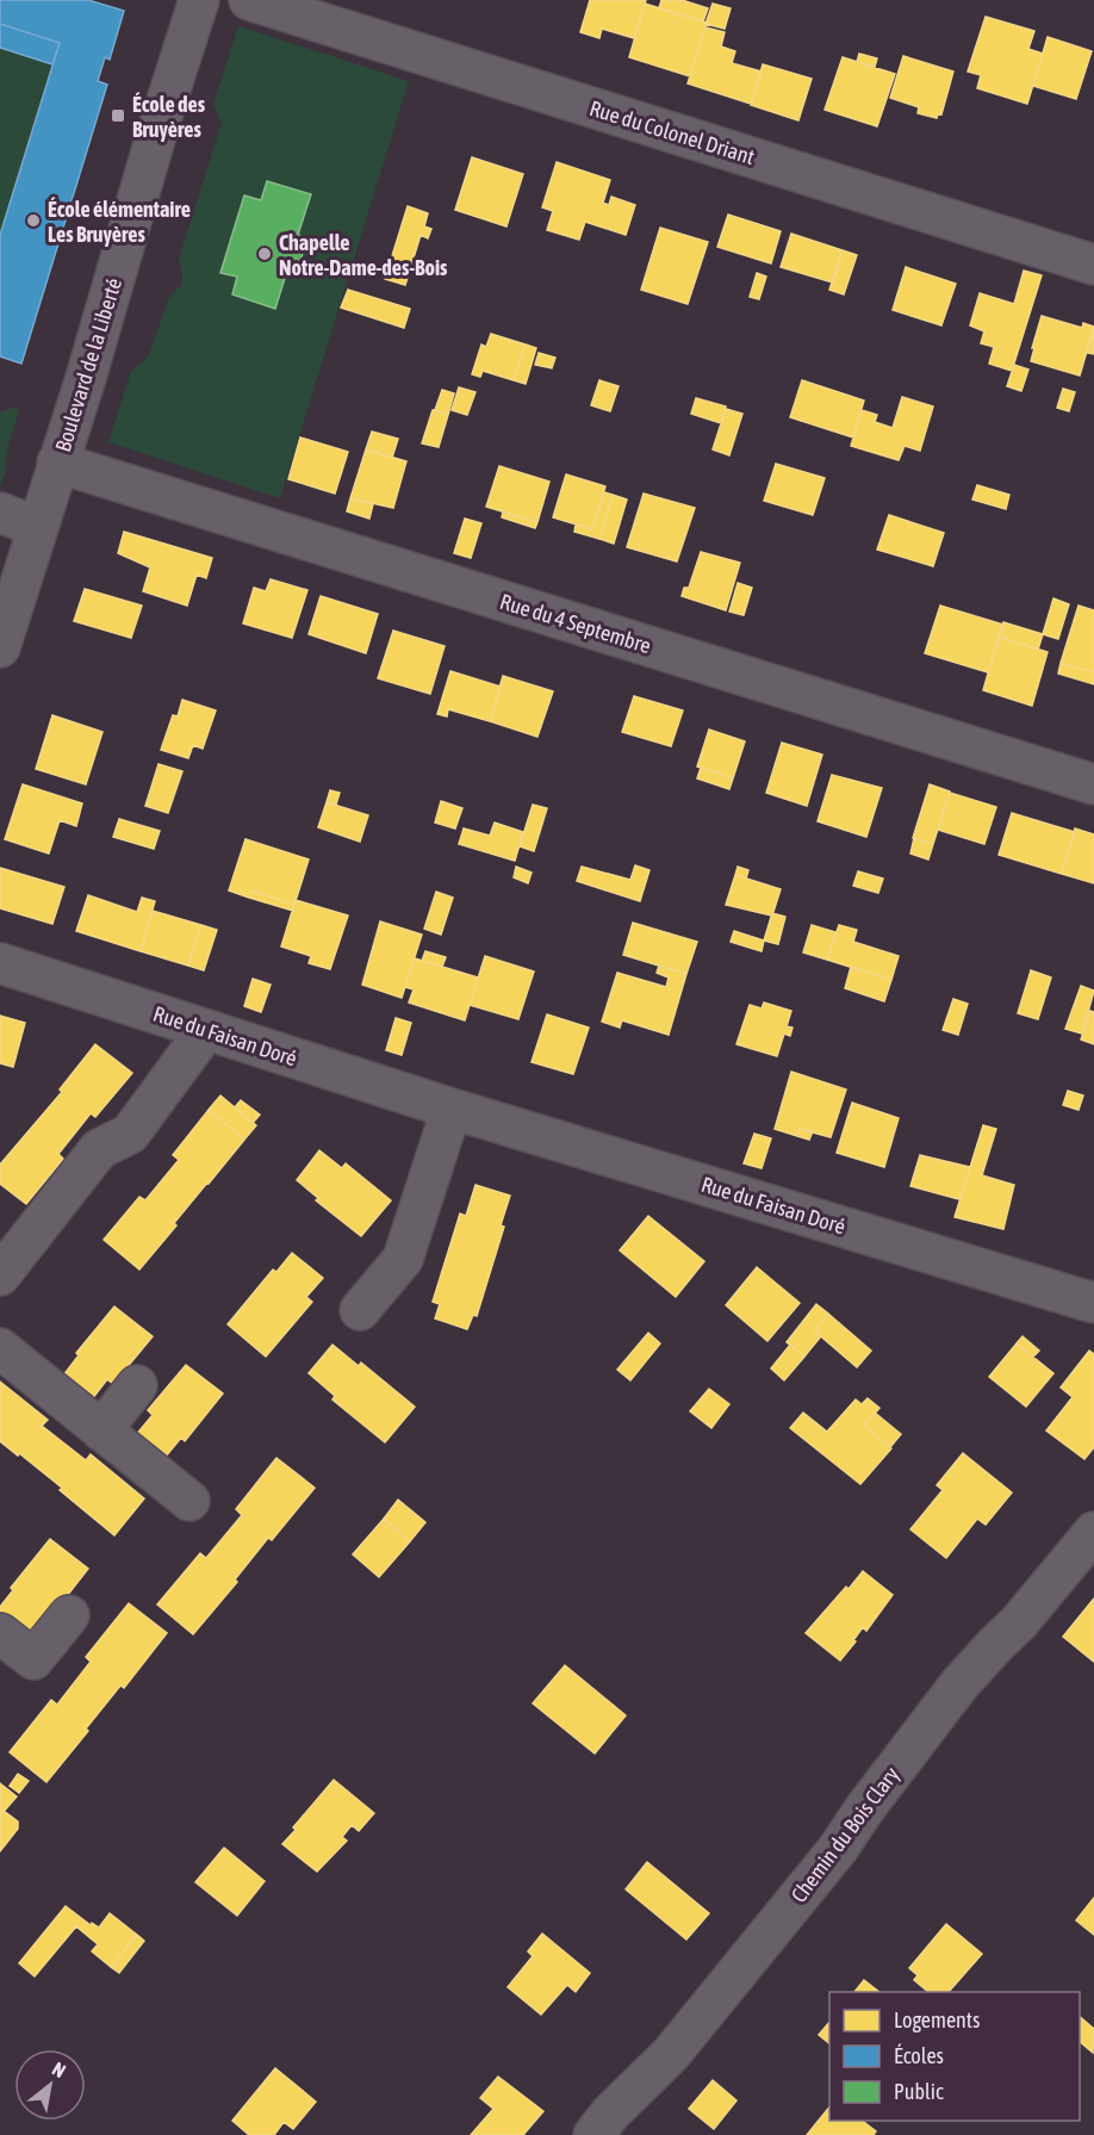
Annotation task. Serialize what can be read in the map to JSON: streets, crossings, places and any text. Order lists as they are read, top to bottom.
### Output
{
  "streets": {
    "street": [
      "Rue du Colonel Driant",
      "Boulevard de la Liberté",
      "Rue du 4 Septembre",
      "Rue du Faisan Doré",
      "Chemin du Bois Clary"
    ]
  },
  "crossings": [
    ["Boulevard de la Liberté", "Rue du 4 Septembre"]
  ],
  "places": {
    "transit": ["École des Bruyères"],
    "other": ["École élémentaire Les Bruyères", "Chapelle Notre-Dame-des-Bois"]
  },
  "legend": ["Logements", "Écoles", "Public"],
  "north": "top right"
}
